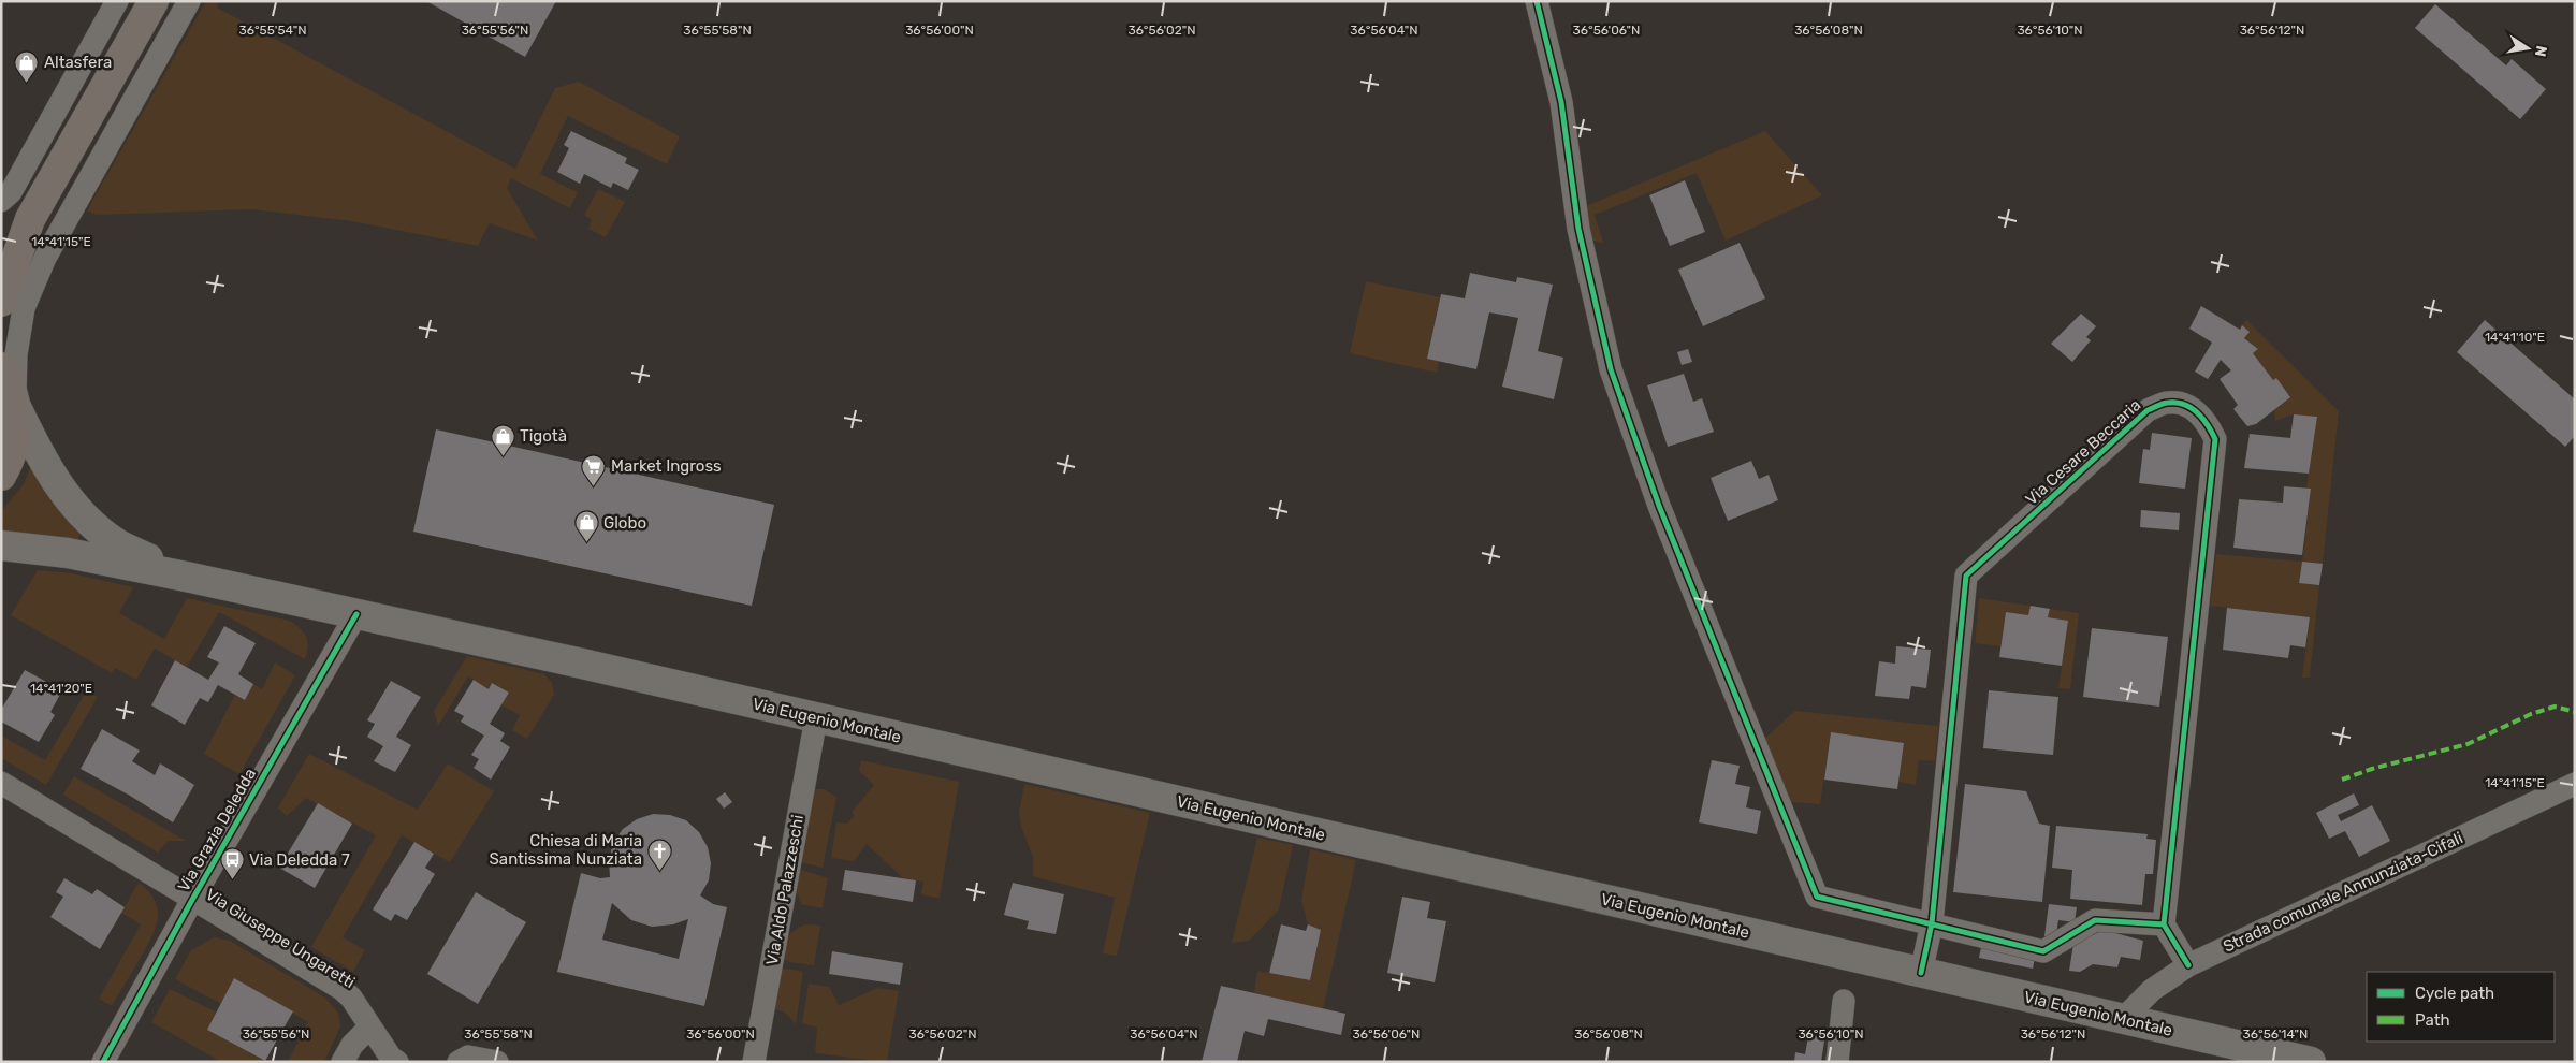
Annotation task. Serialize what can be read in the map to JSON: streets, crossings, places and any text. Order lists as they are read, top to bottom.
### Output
{
  "streets": {
    "main road": ["Via Eugenio Montale"],
    "street": [
      "Via Cesare Beccaria",
      "Via Grazia Deledda",
      "Via Aldo Palazzeschi",
      "Strada comunale Annunziata-Cifali",
      "Via Giuseppe Ungaretti"
    ]
  },
  "crossings": [
    ["Via Cesare Beccaria", "Via Eugenio Montale"],
    ["Via Eugenio Montale", "Via Grazia Deledda"],
    ["Via Eugenio Montale", "Via Aldo Palazzeschi"],
    ["Via Eugenio Montale", "Strada comunale Annunziata-Cifali"],
    ["Via Grazia Deledda", "Via Giuseppe Ungaretti"]
  ],
  "places": {
    "shop": ["Altasfera", "Tigotà", "Globo"],
    "supermarket": ["Market Ingross"],
    "church": ["Chiesa di Maria Santissima Nunziata"],
    "bus stop": ["Via Deledda 7"]
  },
  "legend": ["Cycle path", "Path"],
  "north": "right",
  "coordinates": [
    "36°55'54\"N",
    "36°55'56\"N",
    "36°55'58\"N",
    "36°56'00\"N",
    "36°56'02\"N",
    "36°56'04\"N",
    "36°56'06\"N",
    "36°56'08\"N",
    "36°56'10\"N",
    "36°56'12\"N",
    "14°41'15\"E",
    "14°41'10\"E",
    "14°41'20\"E",
    "36°56'14\"N"
  ]
}
